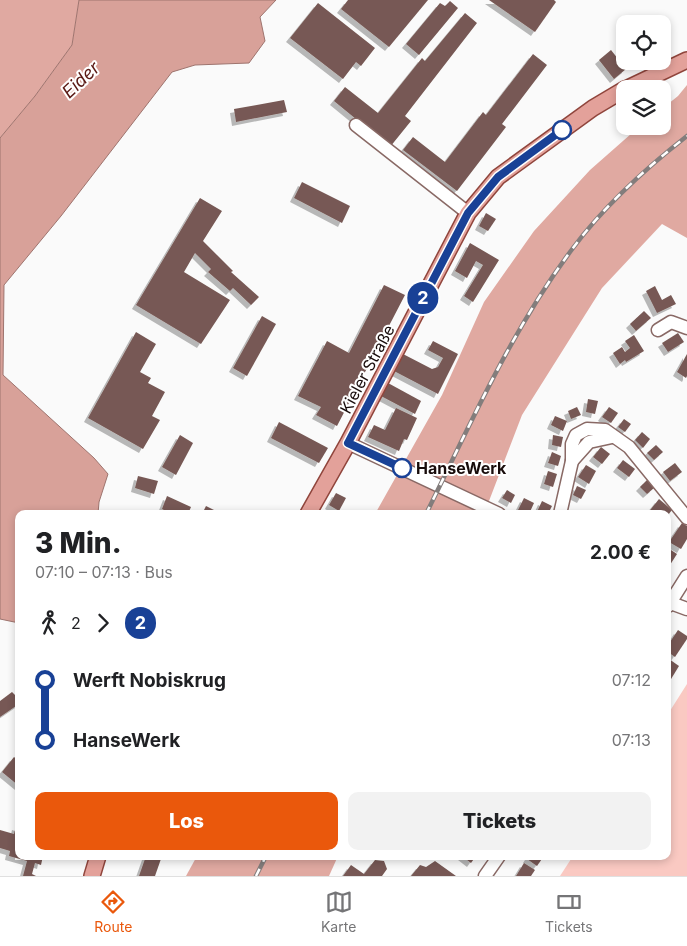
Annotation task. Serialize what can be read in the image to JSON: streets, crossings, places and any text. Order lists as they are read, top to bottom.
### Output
{
  "streets": {
    "main road": ["Kieler Straße"]
  },
  "water": ["Eider"],
  "places": ["HanseWerk"],
  "lines": ["bus line 2"],
  "page": {
    "on_map": "2",
    "heading": ["3 Min.", "07:10 – 07:13 · Bus", "2.00 €"],
    "legs": ["2", "2"],
    "list": [
      {
        "name": "Werft Nobiskrug",
        "value": "07:12"
      },
      {
        "name": "HanseWerk",
        "value": "07:13"
      }
    ],
    "buttons": ["Los", "Tickets"],
    "tabs": ["Route", "Karte", "Tickets"]
  }
}
